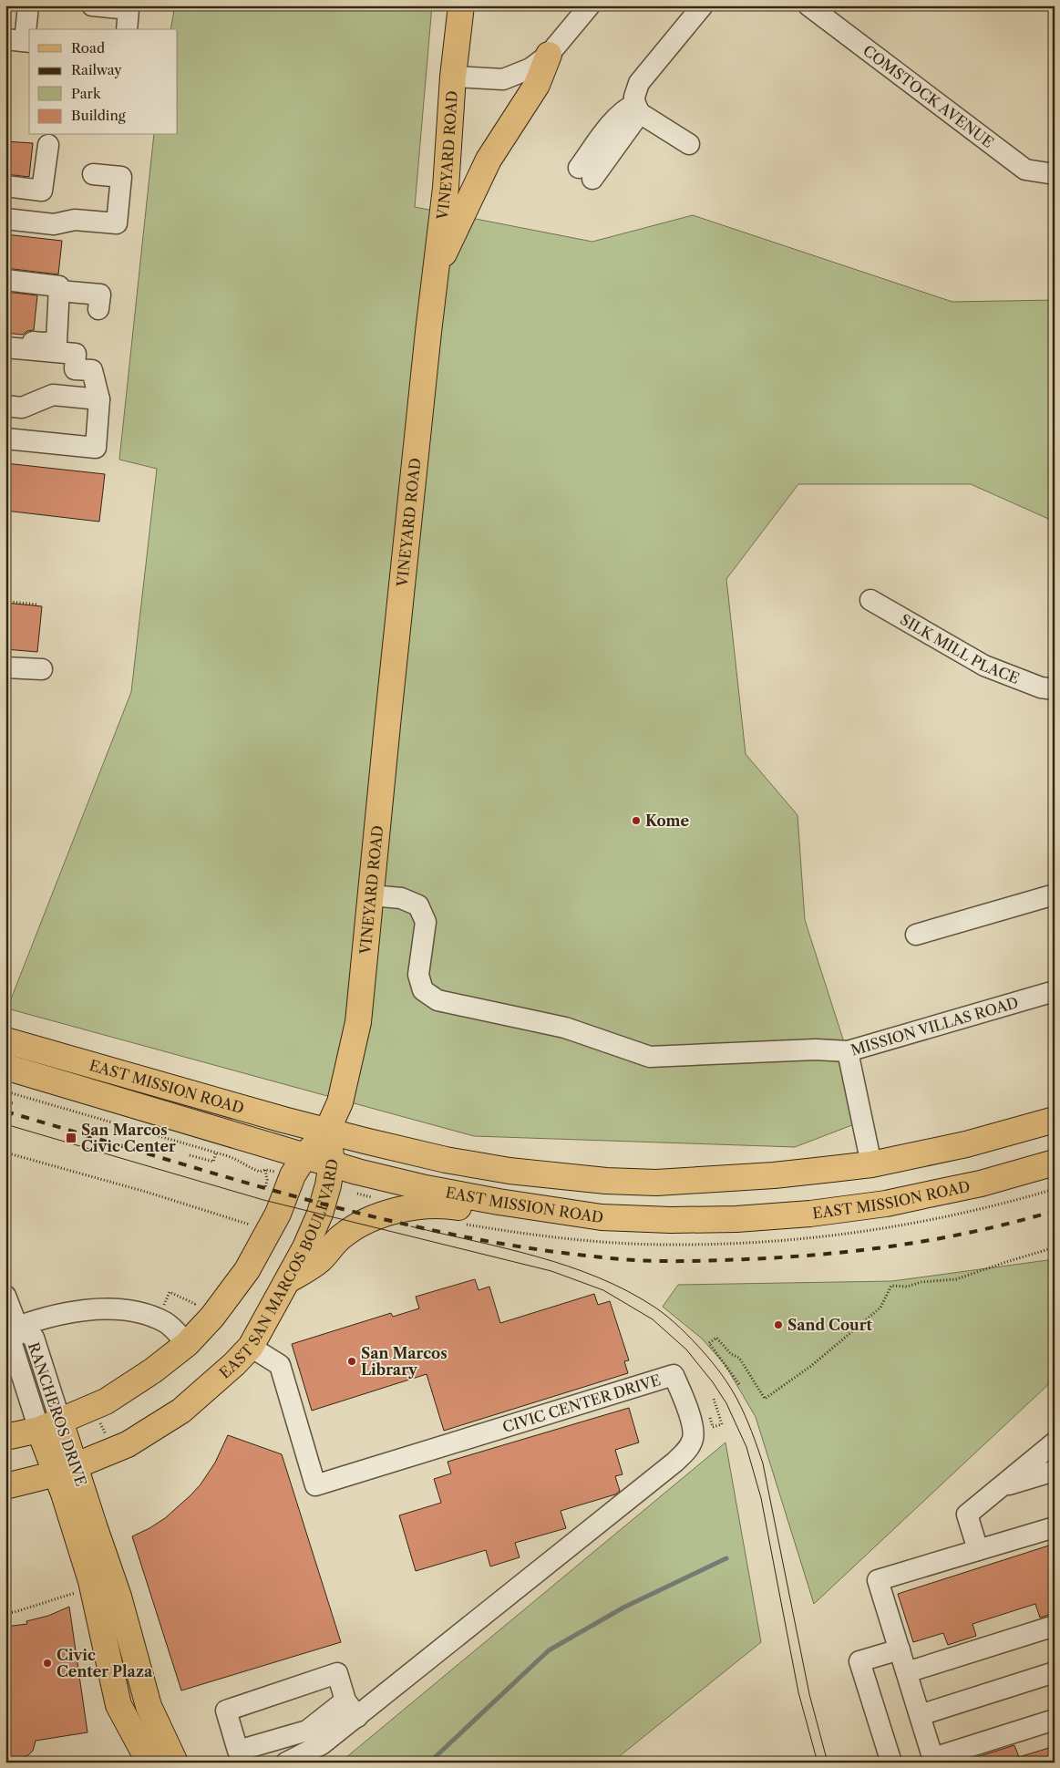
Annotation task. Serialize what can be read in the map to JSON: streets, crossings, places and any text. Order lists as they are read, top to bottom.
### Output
{
  "streets": {
    "main road": [
      "VINEYARD ROAD",
      "EAST MISSION ROAD",
      "EAST SAN MARCOS BOULEVARD",
      "RANCHEROS DRIVE"
    ],
    "street": [
      "COMSTOCK AVENUE",
      "SILK MILL PLACE",
      "MISSION VILLAS ROAD",
      "CIVIC CENTER DRIVE"
    ]
  },
  "crossings": [
    ["VINEYARD ROAD", "EAST MISSION ROAD"],
    ["VINEYARD ROAD", "EAST SAN MARCOS BOULEVARD"],
    ["MISSION VILLAS ROAD", "EAST MISSION ROAD"],
    ["EAST MISSION ROAD", "EAST SAN MARCOS BOULEVARD"],
    ["EAST SAN MARCOS BOULEVARD", "CIVIC CENTER DRIVE"],
    ["EAST SAN MARCOS BOULEVARD", "RANCHEROS DRIVE"]
  ],
  "places": {
    "other": [
      "Kome",
      "Sand Court",
      "San Marcos Library",
      "Civic Center Plaza"
    ],
    "transit": ["San Marcos Civic Center"]
  },
  "legend": [
    "Road",
    "Railway",
    "Park",
    "Building"
  ]
}
